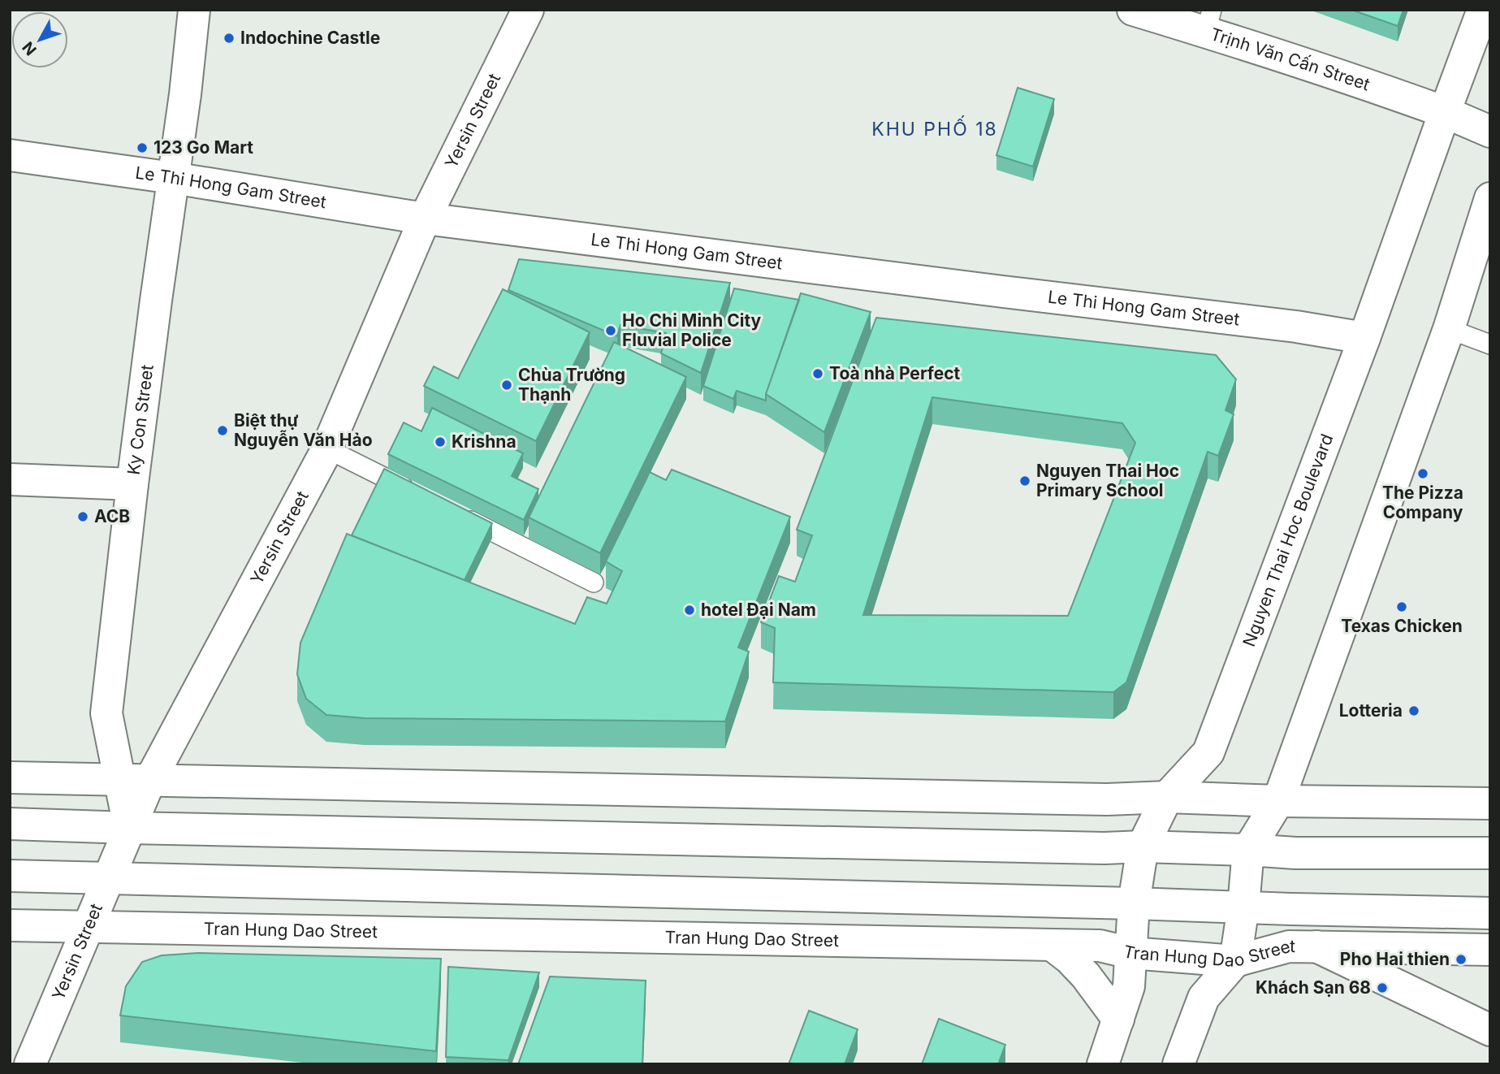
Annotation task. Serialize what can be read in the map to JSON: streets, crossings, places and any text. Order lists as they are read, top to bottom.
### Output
{
  "streets": {
    "main road": [
      "Trịnh Văn Cấn Street",
      "Yersin Street",
      "Le Thi Hong Gam Street",
      "Ky Con Street",
      "Nguyen Thai Hoc Boulevard",
      "Tran Hung Dao Street"
    ]
  },
  "crossings": [
    ["Trịnh Văn Cấn Street", "Nguyen Thai Hoc Boulevard"],
    ["Yersin Street", "Le Thi Hong Gam Street"],
    ["Yersin Street", "Ky Con Street"],
    ["Yersin Street", "Tran Hung Dao Street"],
    ["Le Thi Hong Gam Street", "Ky Con Street"],
    ["Le Thi Hong Gam Street", "Nguyen Thai Hoc Boulevard"],
    ["Nguyen Thai Hoc Boulevard", "Tran Hung Dao Street"]
  ],
  "districts": ["KHU PHỐ 18"],
  "places": [
    "Indochine Castle",
    "123 Go Mart",
    "Ho Chi Minh City Fluvial Police",
    "Toà nhà Perfect",
    "Chùa Trường Thạnh",
    "Biệt thự Nguyễn Văn Hảo",
    "Krishna",
    "The Pizza Company",
    "Nguyen Thai Hoc Primary School",
    "ACB",
    "Texas Chicken",
    "hotel Đại Nam",
    "Lotteria",
    "Pho Hai thien",
    "Khách Sạn 68"
  ],
  "north": "bottom left"
}
